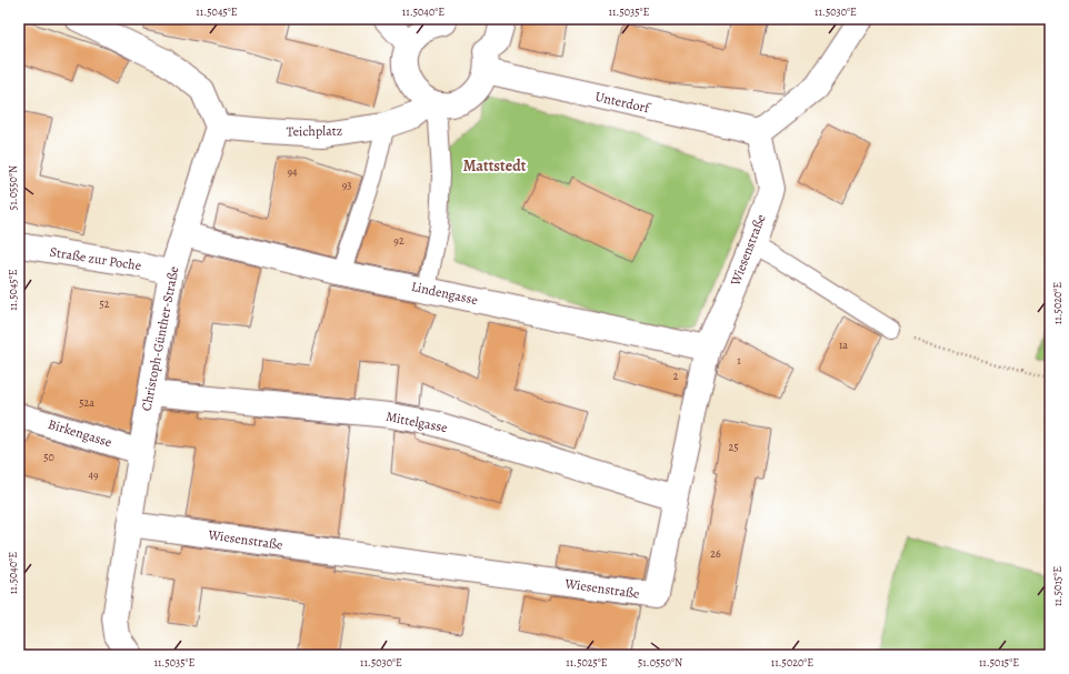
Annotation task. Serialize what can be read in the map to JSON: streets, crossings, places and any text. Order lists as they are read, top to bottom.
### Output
{
  "streets": {
    "street": [
      "Unterdorf",
      "Teichplatz",
      "Wiesenstraße",
      "Straße zur Poche",
      "Lindengasse",
      "Christoph-Günther-Straße",
      "Mittelgasse",
      "Birkengasse"
    ]
  },
  "crossings": [
    ["Unterdorf", "Wiesenstraße"],
    ["Teichplatz", "Christoph-Günther-Straße"],
    ["Wiesenstraße", "Lindengasse"],
    ["Wiesenstraße", "Christoph-Günther-Straße"],
    ["Wiesenstraße", "Mittelgasse"],
    ["Straße zur Poche", "Christoph-Günther-Straße"],
    ["Lindengasse", "Christoph-Günther-Straße"],
    ["Christoph-Günther-Straße", "Mittelgasse"],
    ["Christoph-Günther-Straße", "Birkengasse"]
  ],
  "districts": ["Mattstedt"],
  "house_numbers": [
    "94",
    "93",
    "92",
    "52",
    "1a",
    "1",
    "2",
    "52a",
    "25",
    "50",
    "49",
    "26"
  ],
  "coordinates": [
    "11.5045°E",
    "11.5040°E",
    "11.5035°E",
    "11.5030°E",
    "51.0550°N",
    "11.5020°E",
    "11.5015°E",
    "11.5025°E"
  ]
}
